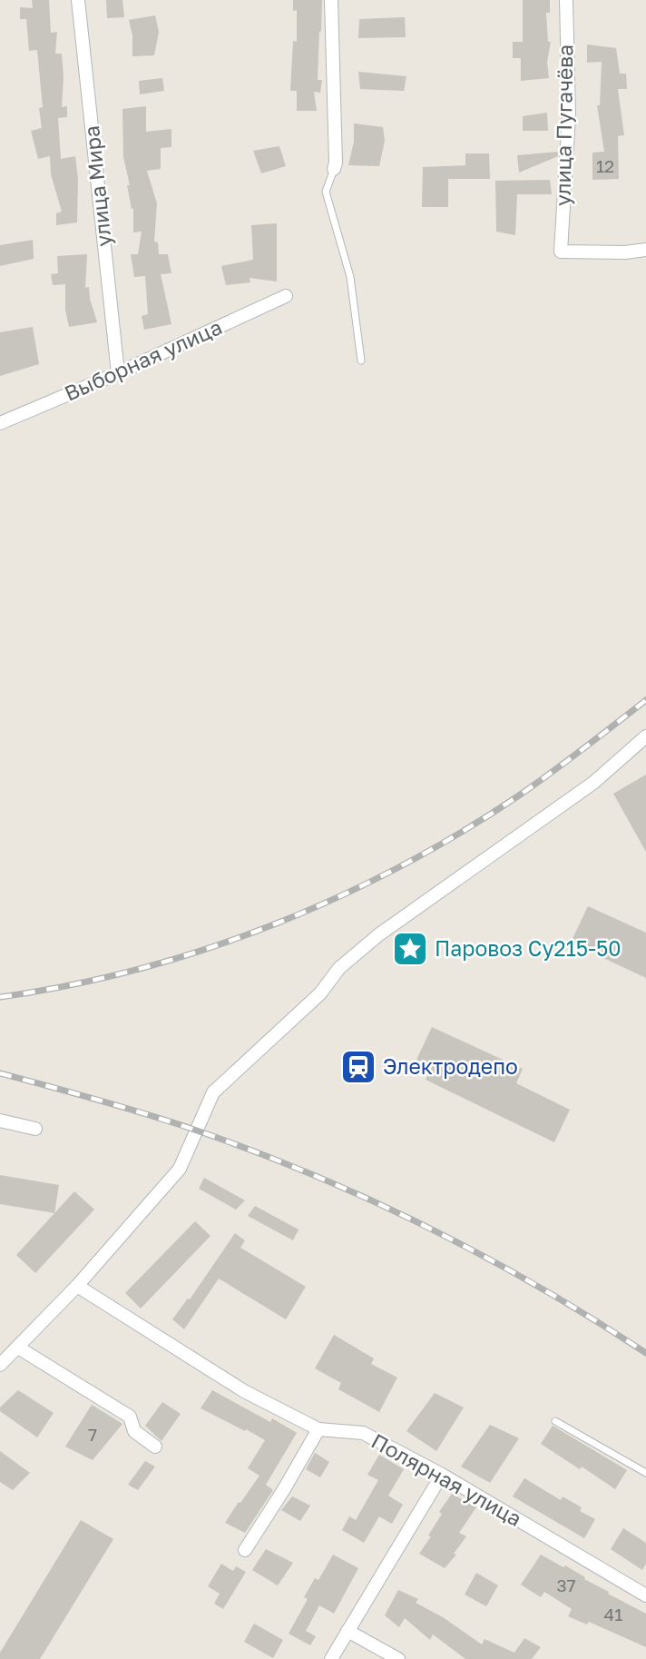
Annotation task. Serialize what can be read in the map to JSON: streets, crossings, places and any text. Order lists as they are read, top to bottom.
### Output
{
  "streets": {
    "street": [
      "улица Пугачёва",
      "улица Мира",
      "Выборная улица",
      "Полярная улица"
    ]
  },
  "crossings": [
    ["улица Мира", "Выборная улица"]
  ],
  "places": {
    "place": ["Паровоз Су215-50"],
    "station": ["Электродепо"]
  },
  "house_numbers": [
    "12",
    "7",
    "37",
    "41"
  ]
}
